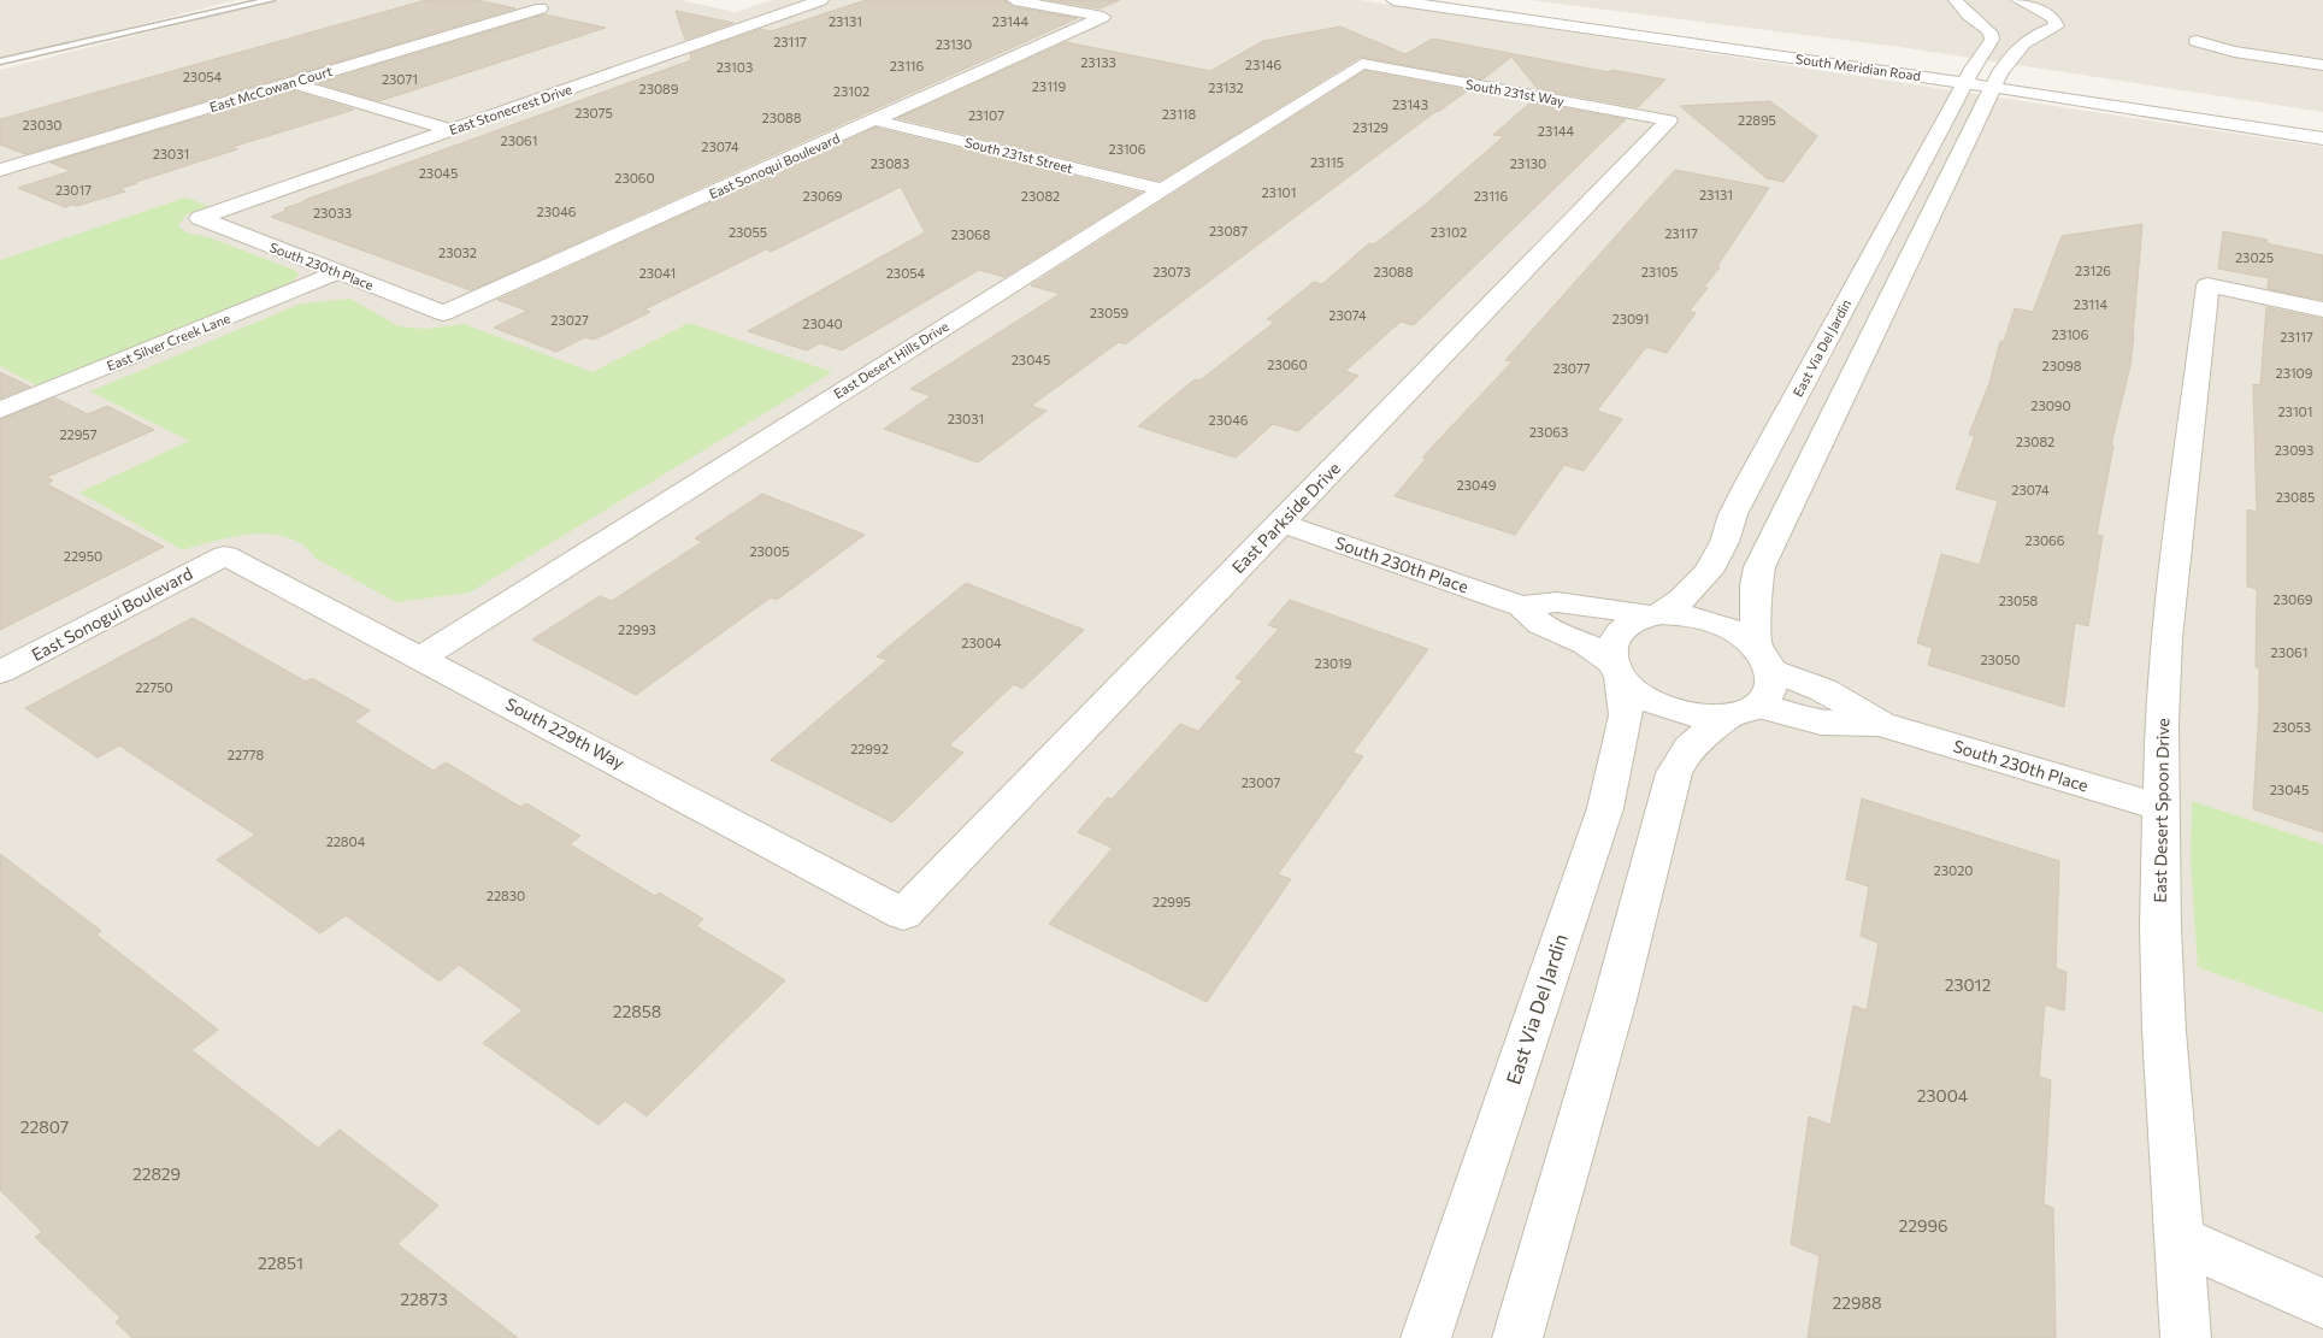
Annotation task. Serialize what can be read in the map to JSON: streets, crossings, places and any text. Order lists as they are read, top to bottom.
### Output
{
  "streets": {
    "street": [
      "South Meridian Road",
      "East McCowan Court",
      "South 231st Way",
      "East Stonecrest Drive",
      "South 231st Street",
      "East Sonoqui Boulevard",
      "South 230th Place",
      "East Silver Creek Lane",
      "East Via Del Jardin",
      "East Desert Hills Drive",
      "East Parkside Drive",
      "East Sonogui Boulevard",
      "South 229th Way",
      "East Desert Spoon Drive"
    ]
  },
  "crossings": [
    ["South Meridian Road", "East Via Del Jardin"],
    ["South 231st Way", "East Desert Hills Drive"],
    ["South 231st Way", "East Parkside Drive"],
    ["East Stonecrest Drive", "South 230th Place"],
    ["South 231st Street", "East Sonoqui Boulevard"],
    ["South 231st Street", "East Desert Hills Drive"],
    ["East Sonoqui Boulevard", "South 230th Place"],
    ["South 230th Place", "East Silver Creek Lane"],
    ["South 230th Place", "East Via Del Jardin"],
    ["South 230th Place", "East Parkside Drive"],
    ["South 230th Place", "East Desert Spoon Drive"],
    ["East Desert Hills Drive", "South 229th Way"],
    ["East Parkside Drive", "South 229th Way"],
    ["East Sonogui Boulevard", "South 229th Way"]
  ],
  "house_numbers": [
    "23131",
    "23144",
    "23117",
    "23130",
    "23133",
    "23146",
    "23116",
    "23103",
    "23054",
    "23071",
    "23119",
    "23132",
    "23089",
    "23102",
    "23143",
    "23075",
    "23118",
    "23107",
    "23088",
    "22895",
    "23030",
    "23129",
    "23144",
    "23061",
    "23074",
    "23106",
    "23031",
    "23115",
    "23083",
    "23130",
    "23045",
    "23060",
    "23017",
    "23101",
    "23131",
    "23069",
    "23082",
    "23116",
    "23046",
    "23033",
    "23087",
    "23055",
    "23102",
    "23117",
    "23068",
    "23032",
    "23025",
    "23126",
    "23073",
    "23088",
    "23105",
    "23041",
    "23054",
    "23114",
    "23059",
    "23074",
    "23091",
    "23027",
    "23040",
    "23106",
    "23117",
    "23045",
    "23060",
    "23098",
    "23077",
    "23109",
    "23090",
    "23101",
    "23031",
    "23046",
    "23063",
    "22957",
    "23082",
    "23093",
    "23049",
    "23074",
    "23085",
    "23066",
    "23005",
    "22950",
    "23069",
    "23058",
    "22993",
    "23004",
    "23061",
    "23050",
    "23019",
    "22750",
    "23053",
    "22992",
    "22778",
    "23007",
    "23045",
    "22804",
    "23020",
    "22830",
    "22995",
    "23012",
    "22858",
    "23004",
    "22807",
    "22829",
    "22996",
    "22851",
    "22873",
    "22988"
  ]
}
